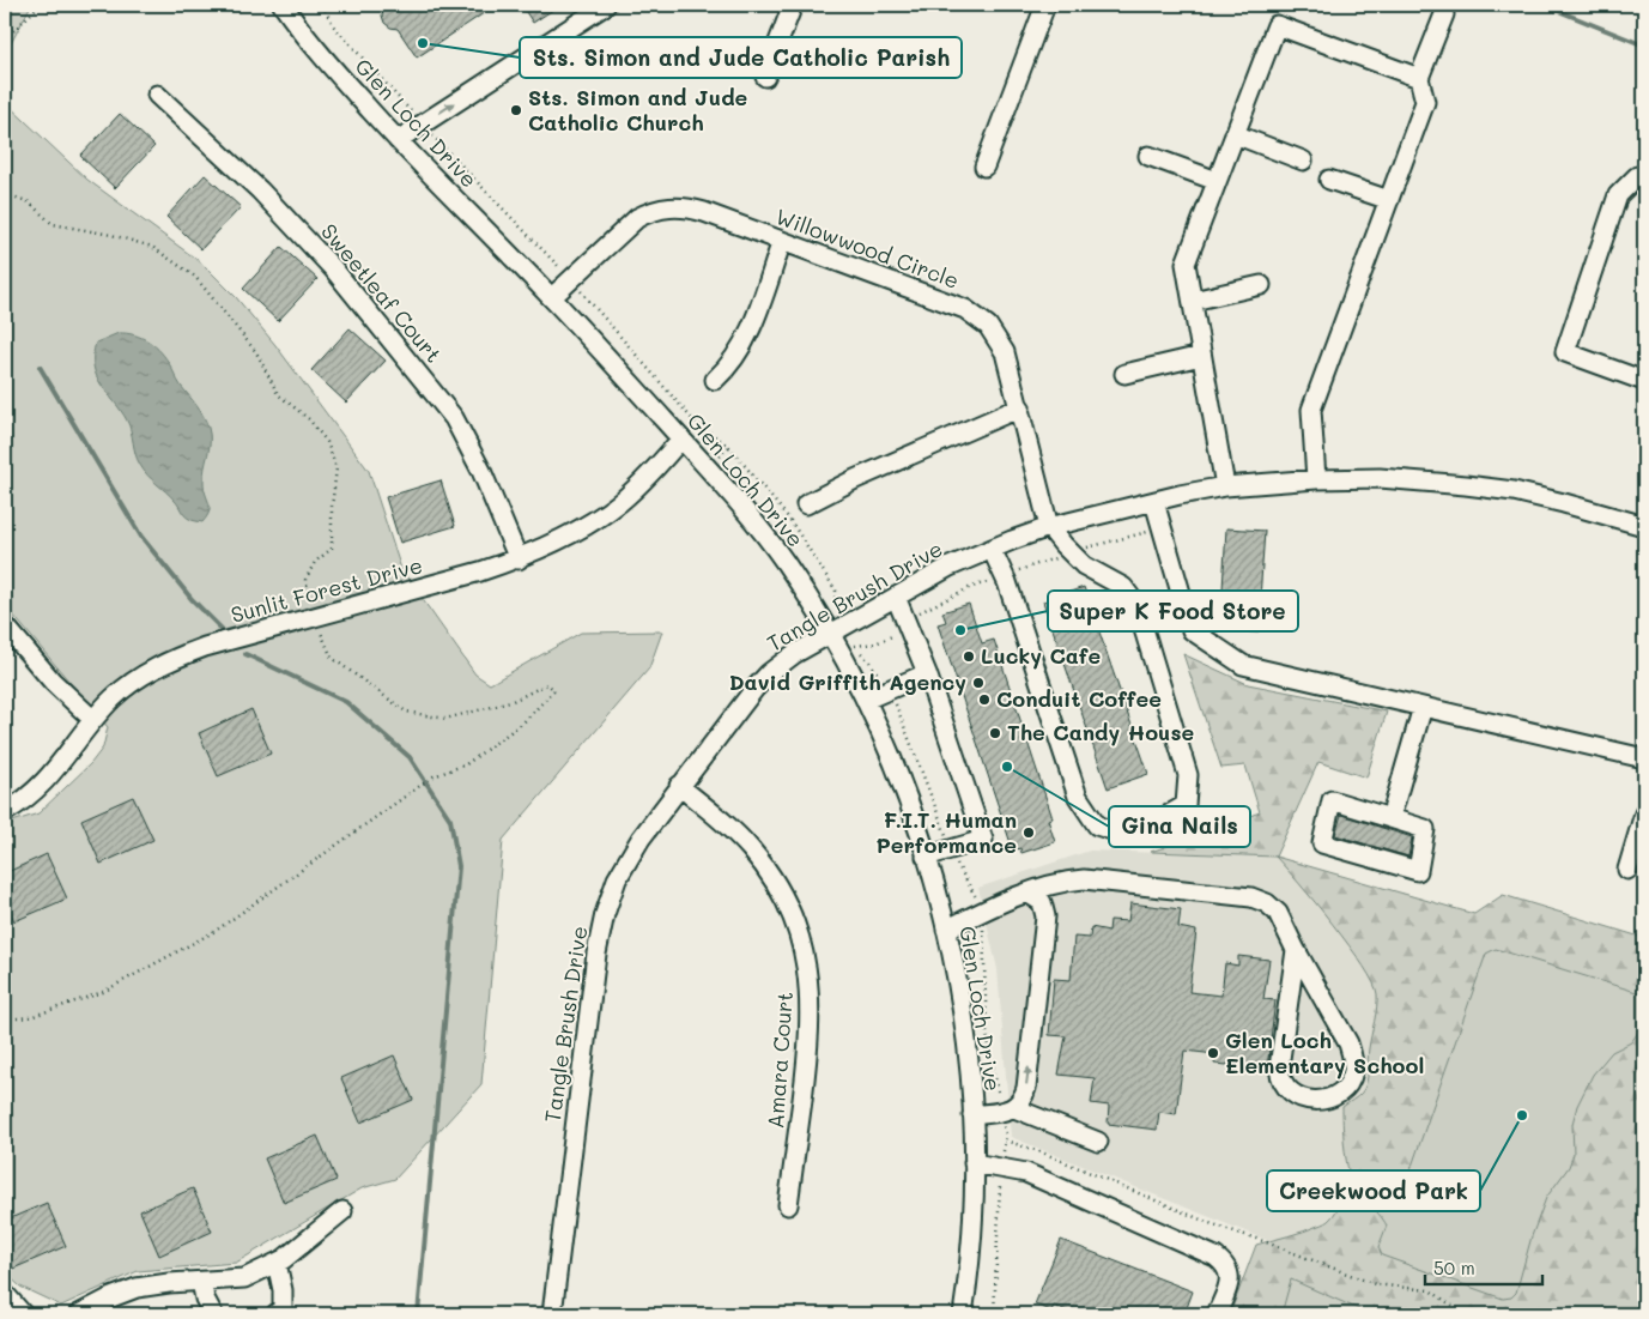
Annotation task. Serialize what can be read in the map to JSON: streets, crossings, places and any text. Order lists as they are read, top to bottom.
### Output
{
  "streets": {
    "street": [
      "Glen Loch Drive",
      "Willowwood Circle",
      "Sweetleaf Court",
      "Sunlit Forest Drive",
      "Tangle Brush Drive",
      "Amara Court"
    ]
  },
  "crossings": [
    ["Glen Loch Drive", "Willowwood Circle"],
    ["Glen Loch Drive", "Sunlit Forest Drive"],
    ["Glen Loch Drive", "Tangle Brush Drive"],
    ["Willowwood Circle", "Tangle Brush Drive"],
    ["Sweetleaf Court", "Sunlit Forest Drive"],
    ["Tangle Brush Drive", "Amara Court"]
  ],
  "places": [
    "Sts. Simon and Jude Catholic Parish",
    "Sts. Simon and Jude Catholic Church",
    "Super K Food Store",
    "Lucky Cafe",
    "David Griffith Agency",
    "Conduit Coffee",
    "The Candy House",
    "Gina Nails",
    "F.I.T. Human Performance",
    "Glen Loch Elementary School",
    "Creekwood Park"
  ],
  "scale_bar": "50 m"
}
